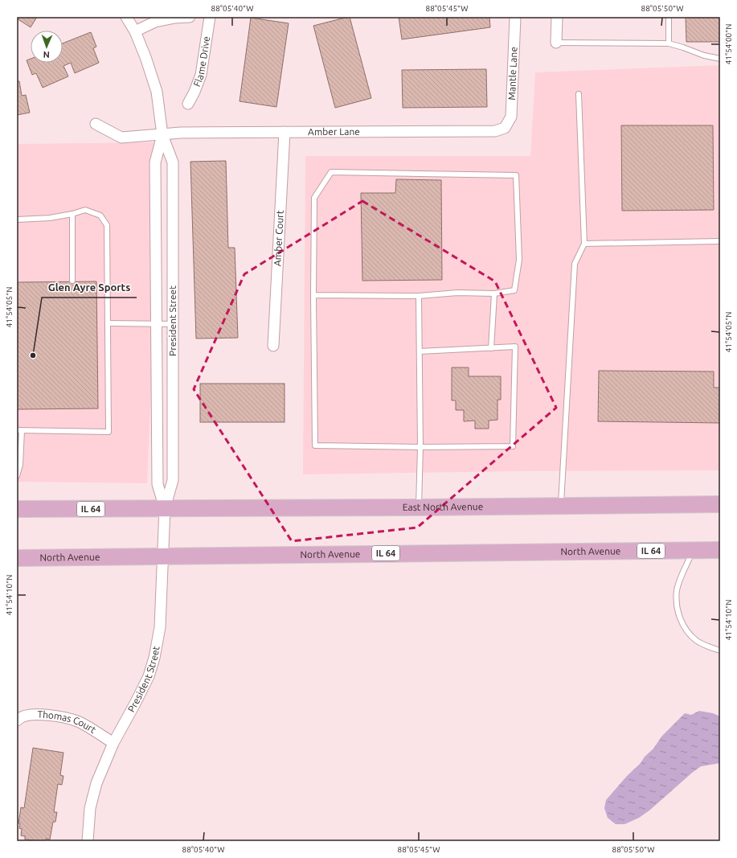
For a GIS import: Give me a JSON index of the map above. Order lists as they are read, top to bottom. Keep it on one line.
{"streets":{"main road":["East North Avenue","IL 64","North Avenue"],"street":["Flame Drive","Mantle Lane","Amber Lane","Amber Court","President Street","Thomas Court"]},"crossings":[["Mantle Lane","Amber Lane"],["Amber Lane","Amber Court"],["Amber Lane","President Street"],["President Street","East North Avenue"],["President Street","IL 64"],["President Street","North Avenue"],["President Street","Thomas Court"],["East North Avenue","IL 64"]],"places":["Glen Ayre Sports"],"north":"bottom","coordinates":["88°05'40\"W","88°05'45\"W","88°05'50\"W","41°54'00\"N","41°54'05\"N","41°54'10\"N"]}
